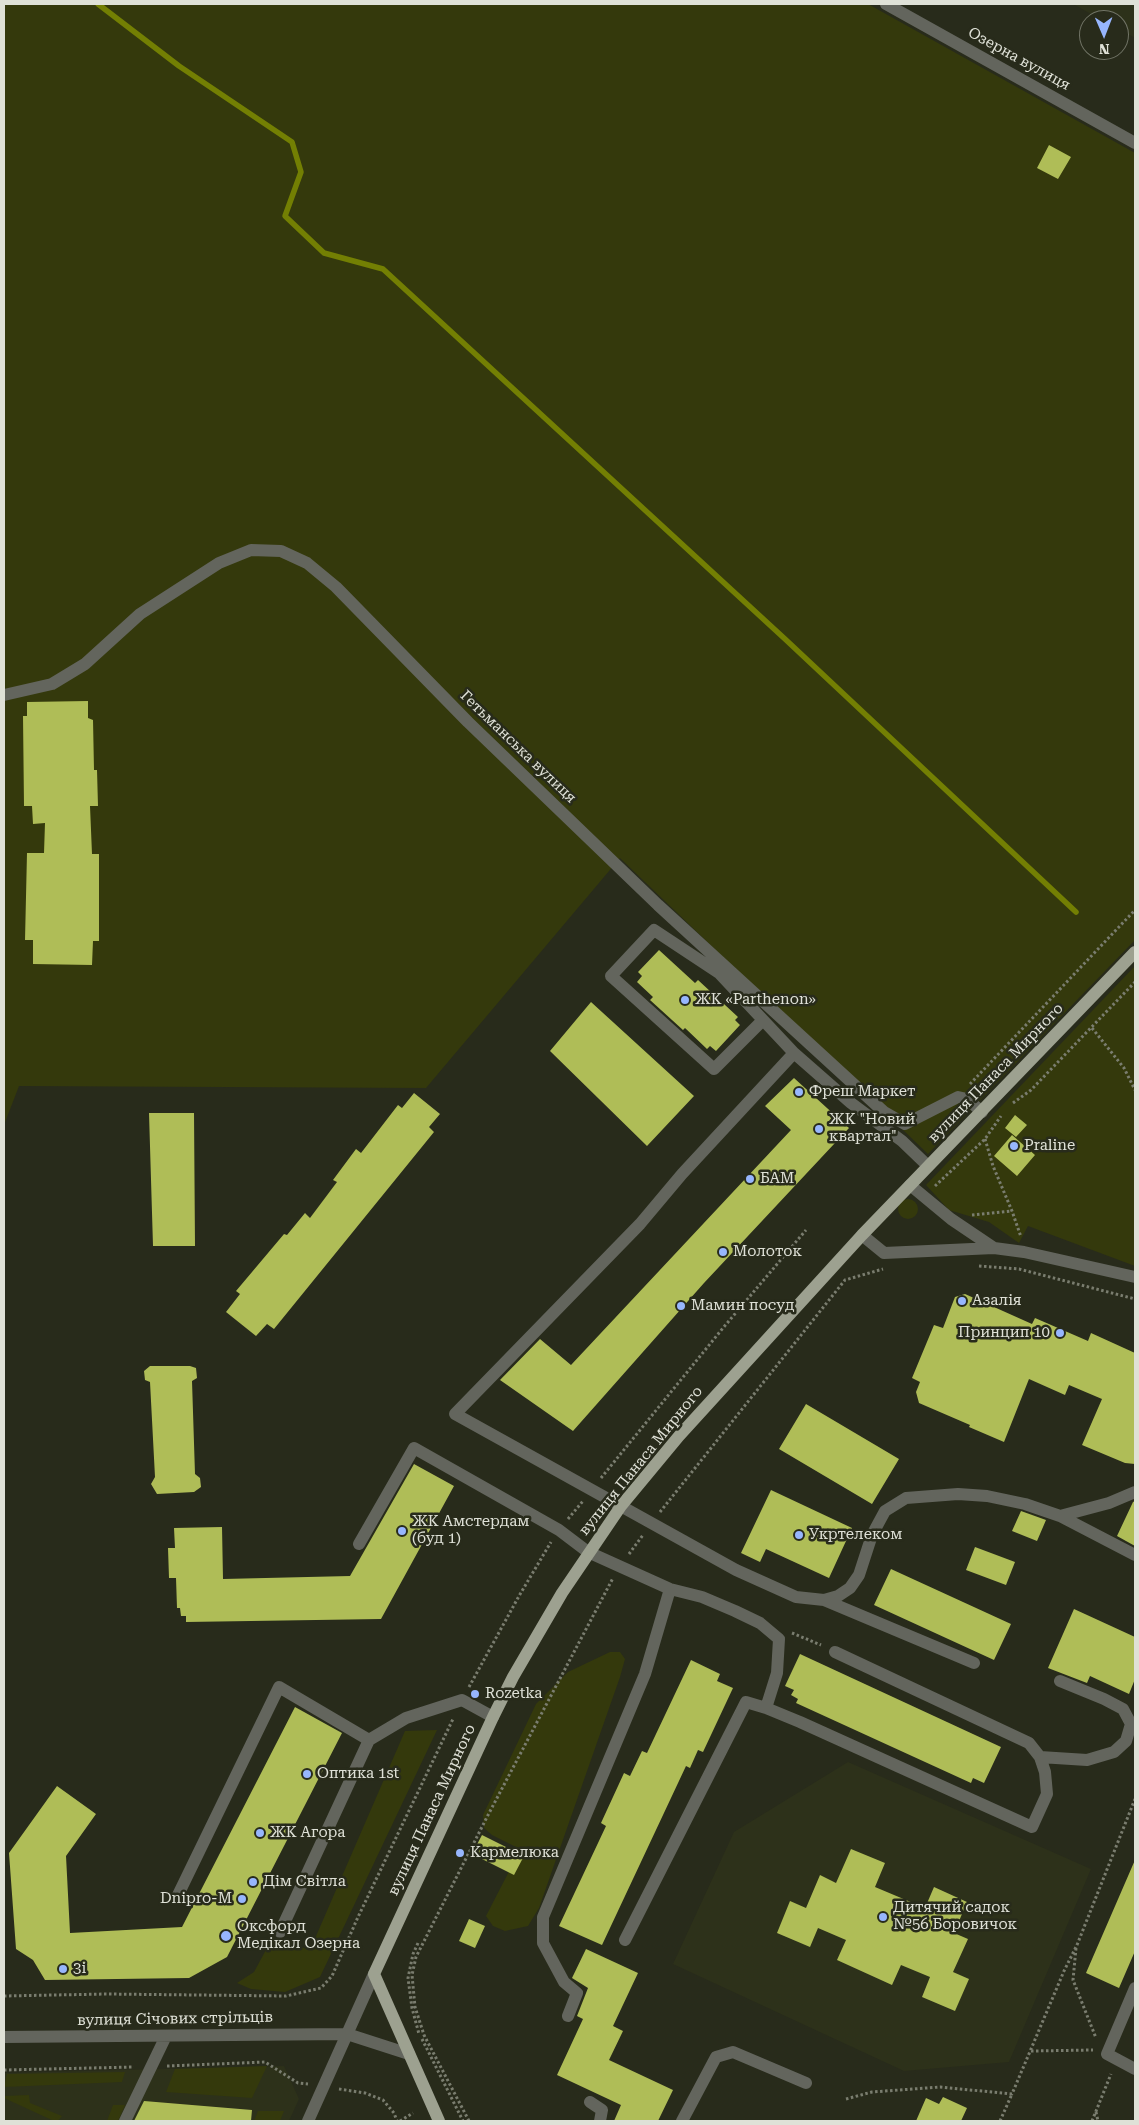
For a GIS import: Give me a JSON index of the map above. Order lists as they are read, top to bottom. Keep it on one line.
{"streets":{"main road":["вулиця Панаса Мирного"],"street":["Озерна вулиця","Гетьманська вулиця","вулиця Січових стрільців"]},"places":["ЖК «Parthenon»","Фреш Маркет","ЖК \"Новий квартал\"","Praline","БАМ","Молоток","Азалія","Мамин посуд","Принцип 10","ЖК Амстердам (буд 1)","Укртелеком","Rozetka","Оптика 1st","ЖК Агора","Кармелюка","Дім Світла","Dnipro-M","Дитячий садок №56 Боровичок","Оксфорд Медікал Озерна","3і"],"north":"bottom"}
